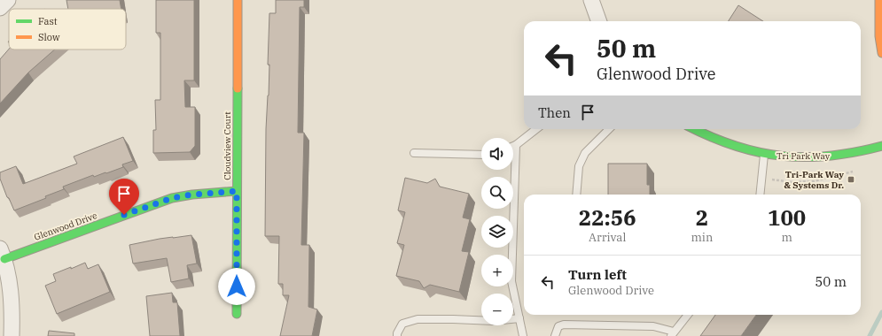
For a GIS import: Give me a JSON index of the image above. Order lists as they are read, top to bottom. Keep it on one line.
{"streets":{"street":["Cloudview Court","Tri Park Way","Glenwood Drive"]},"crossings":[["Cloudview Court","Glenwood Drive"]],"places":{"transit":["Tri-Park Way & Systems Dr."]},"legend":["Fast","Slow"],"page":{"turn":["50 m","Glenwood Drive"],"then":"Then","map_buttons":["+","−"],"eta":["22:56","Arrival","2","min","100","m"],"list":[{"name":"Turn left","note":"Glenwood Drive","value":"50 m"}]}}
